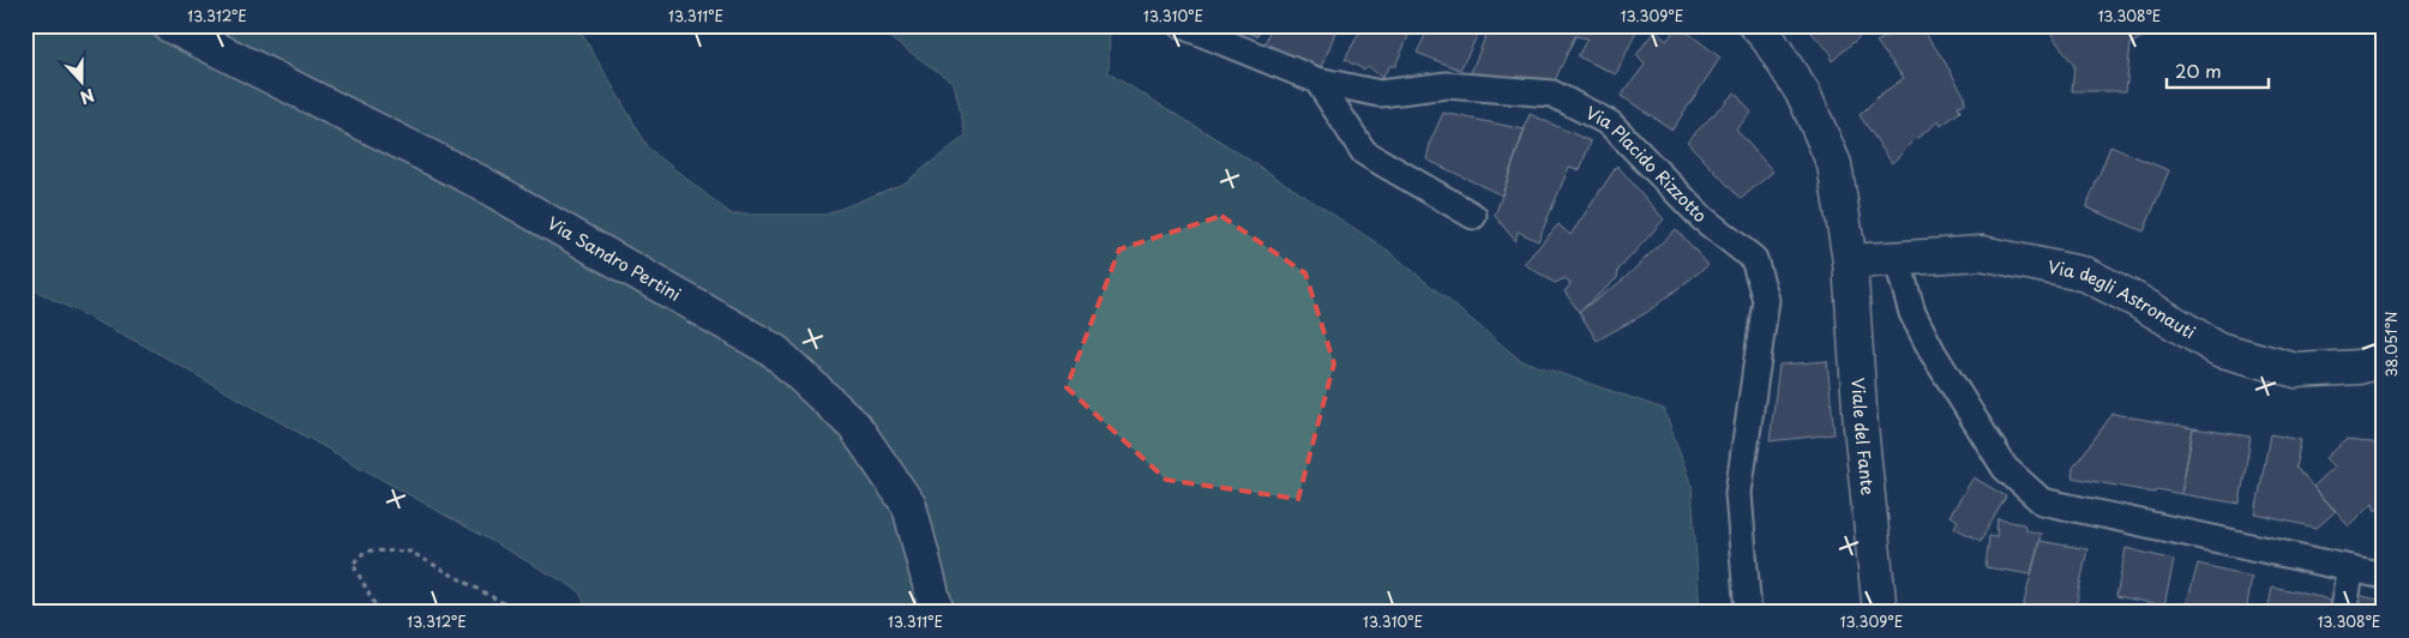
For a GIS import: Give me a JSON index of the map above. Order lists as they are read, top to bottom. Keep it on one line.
{"streets":{"street":["Via Placido Rizzotto","Via Sandro Pertini","Via degli Astronauti","Viale del Fante"]},"crossings":[["Via degli Astronauti","Viale del Fante"]],"scale_bar":"20 m","north":"bottom","coordinates":["13.312°E","13.311°E","13.310°E","13.309°E","13.308°E","38.051°N"]}
